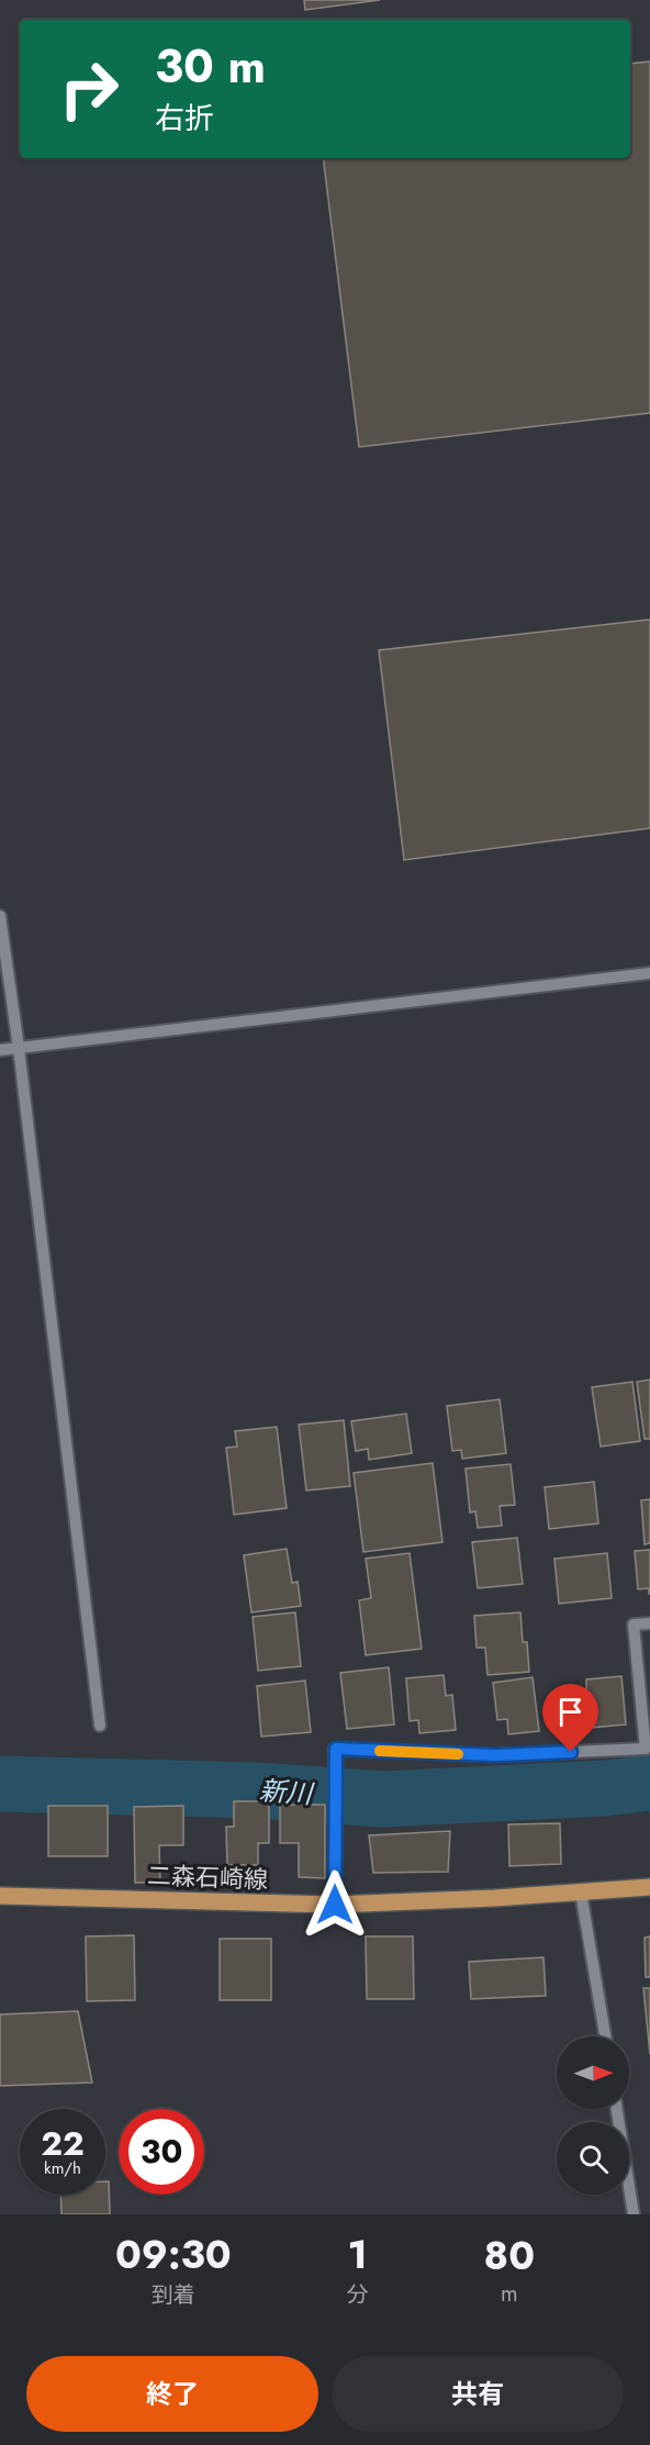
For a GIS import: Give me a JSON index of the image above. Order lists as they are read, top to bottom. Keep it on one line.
{"streets":{"main road":["二森石崎線"]},"water":["新川"],"north":"right","page":{"turn":["30 m","右折"],"speed":"22 km/h","limit":"30","eta":["09:30","到着","1","分","80","m"],"buttons":["終了","共有"]}}
